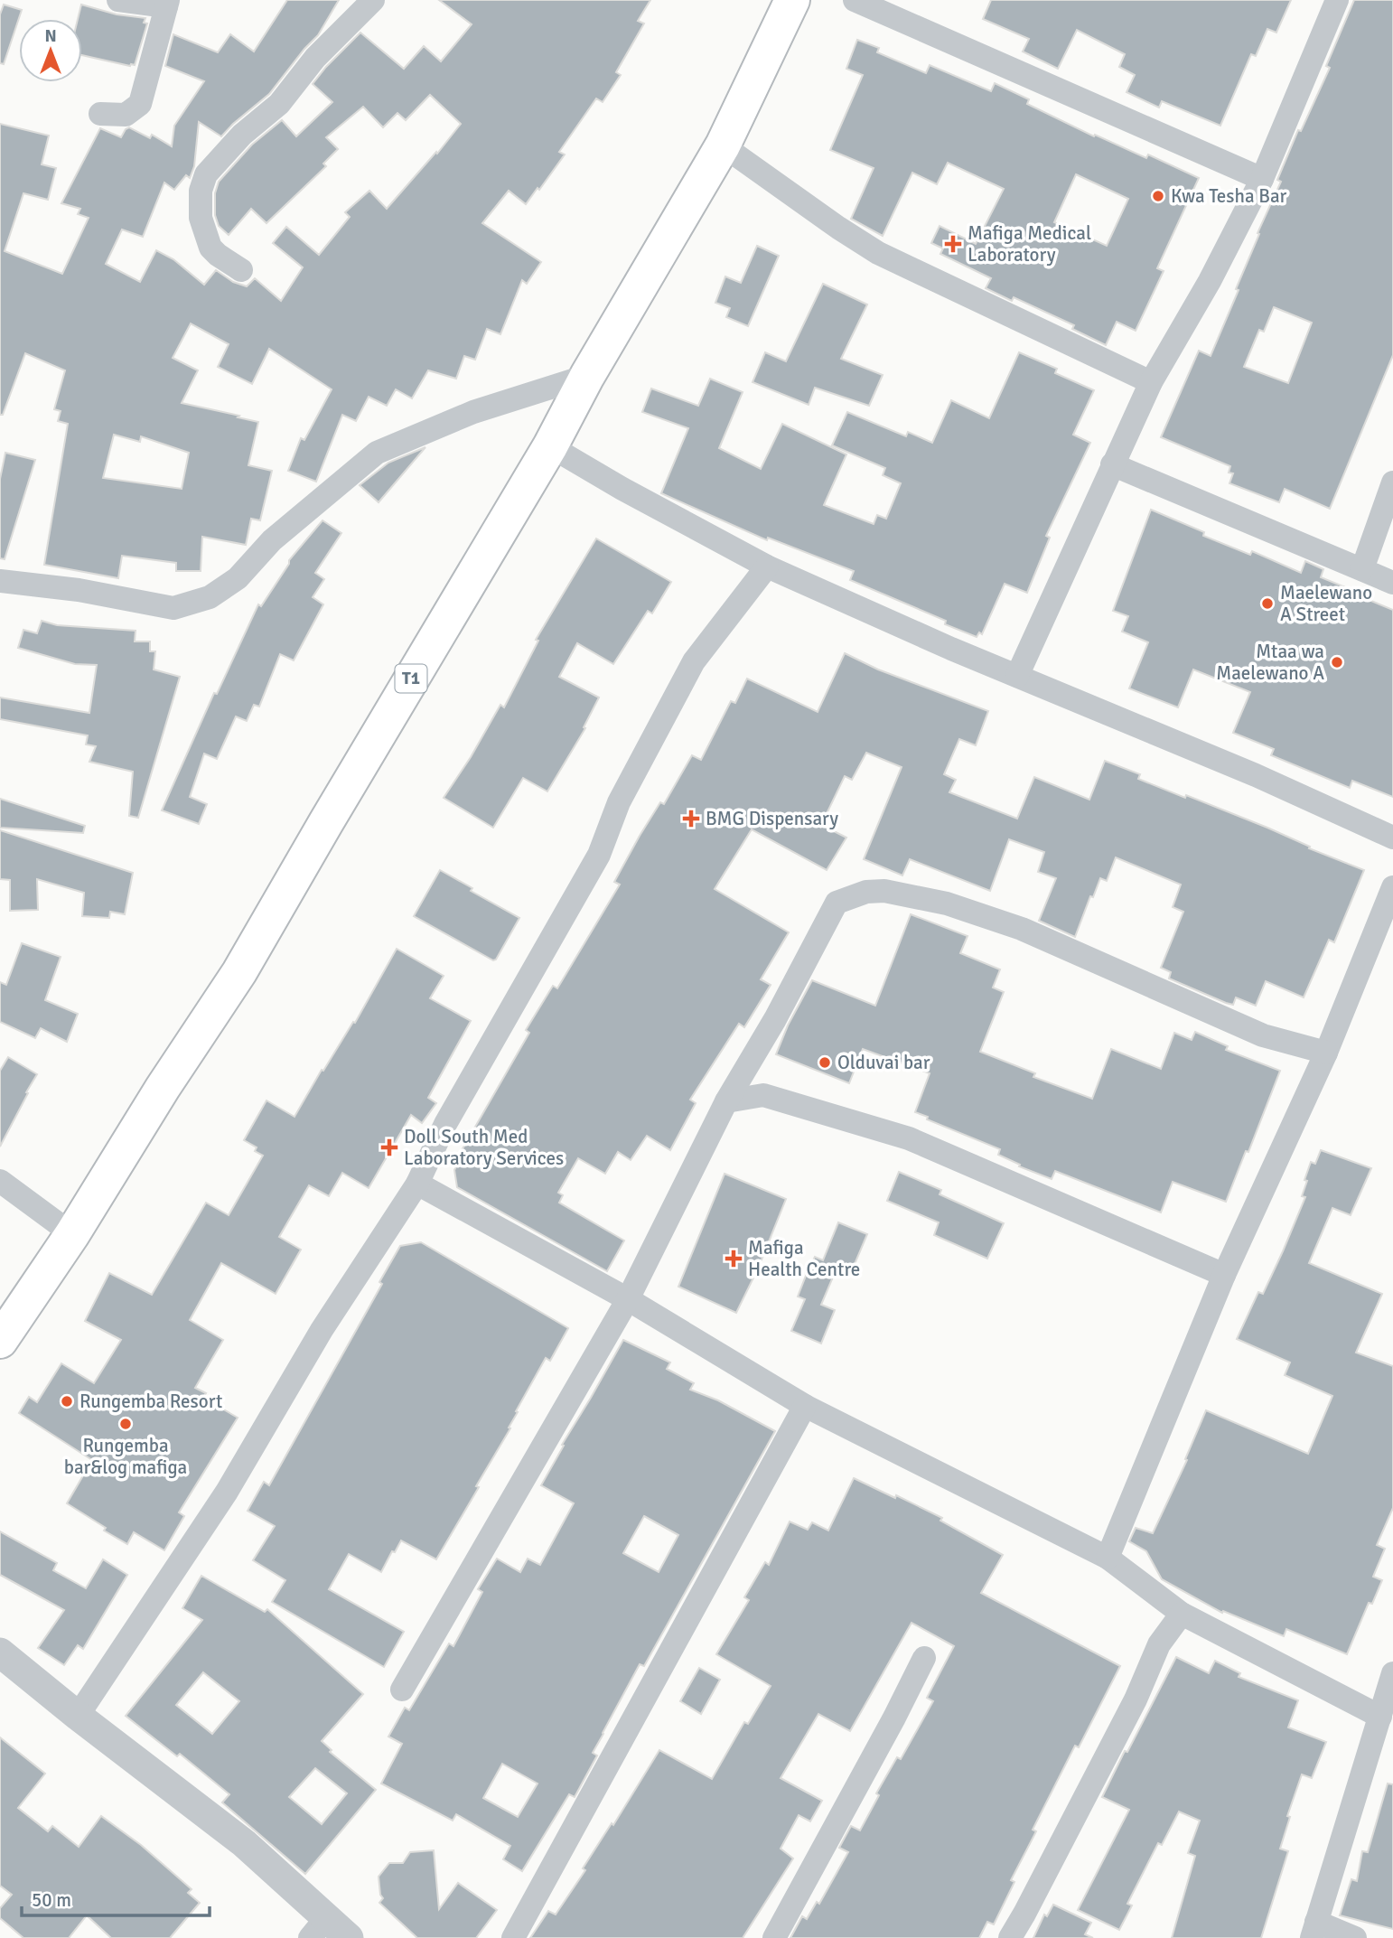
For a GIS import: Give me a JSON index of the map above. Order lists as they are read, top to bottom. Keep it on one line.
{"streets":{"highway":["T1"]},"places":{"other":["Kwa Tesha Bar","Maelewano A Street","Mtaa wa Maelewano A","Olduvai bar","Rungemba Resort","Rungemba bar&log mafiga"],"health":["Mafiga Medical Laboratory","BMG Dispensary","Doll South Med Laboratory Services","Mafiga Health Centre"]},"scale_bar":"50 m","north":"top"}
